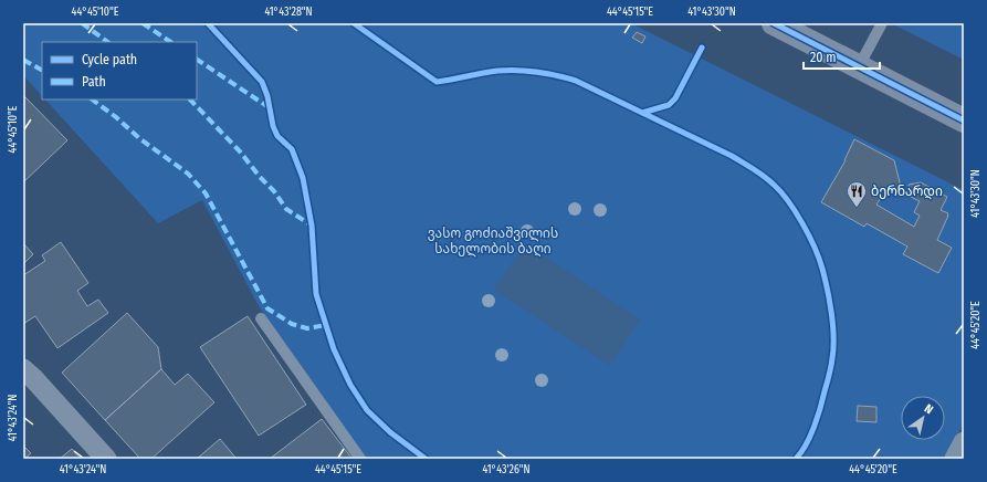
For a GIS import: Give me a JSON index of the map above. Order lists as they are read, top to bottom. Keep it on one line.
{"parks":["ვასო გოძიაშვილის სახელობის ბაღი"],"places":{"restaurant":["ბერნარდი"]},"legend":["Cycle path","Path"],"scale_bar":"20 m","north":"top right","coordinates":["44°45'10\"E","41°43'28\"N","44°45'15\"E","41°43'30\"N","44°45'20\"E","41°43'24\"N","41°43'26\"N"]}
